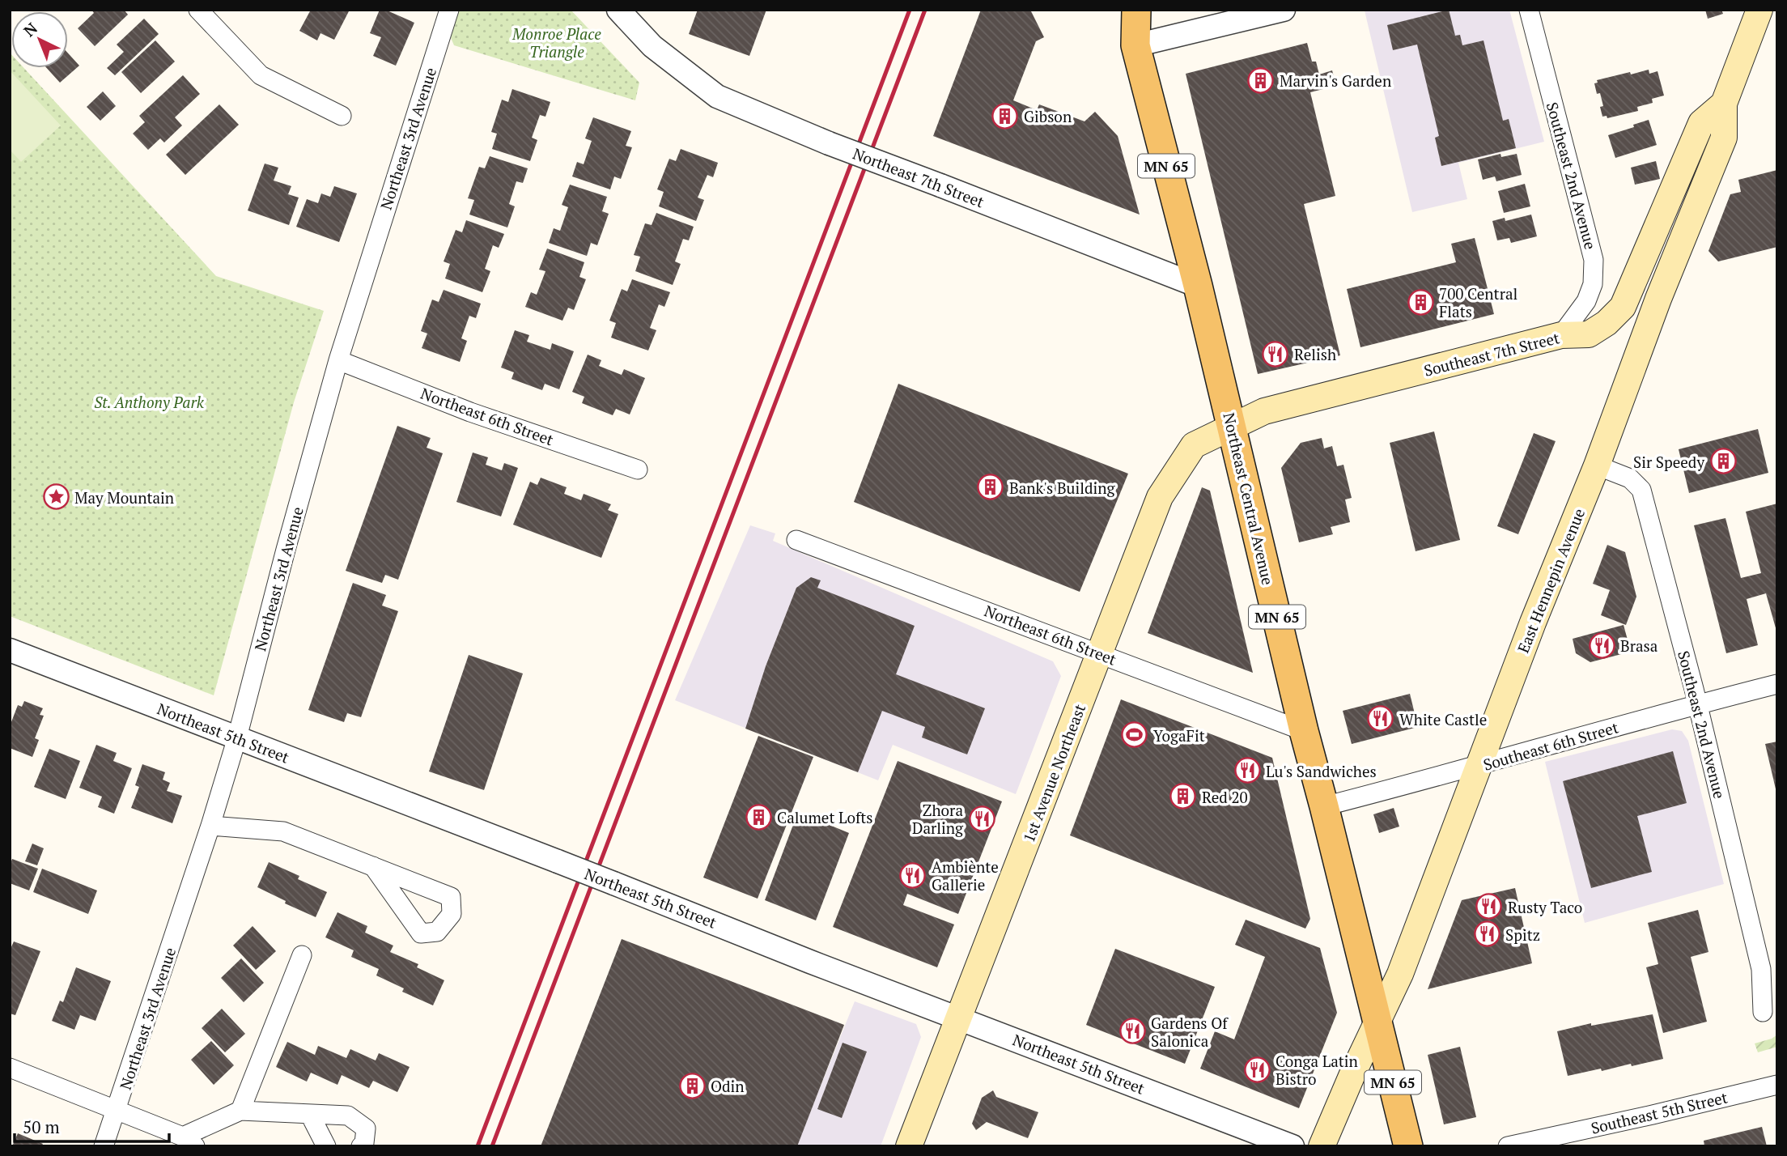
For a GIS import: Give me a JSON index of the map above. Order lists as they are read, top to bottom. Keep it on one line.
{"streets":{"main road":["MN 65","Southeast 7th Street","Northeast Central Avenue","East Hennepin Avenue","1st Avenue Northeast"],"street":["Northeast 3rd Avenue","Southeast 2nd Avenue","Northeast 7th Street","Northeast 6th Street","Northeast 5th Street","Southeast 6th Street","Southeast 5th Street"]},"crossings":[["Northeast 3rd Avenue","Northeast 6th Street"],["Northeast 3rd Avenue","Northeast 5th Street"],["MN 65","Northeast Central Avenue"],["MN 65","East Hennepin Avenue"],["Southeast 2nd Avenue","Southeast 7th Street"],["Southeast 2nd Avenue","East Hennepin Avenue"],["Southeast 2nd Avenue","Southeast 6th Street"],["Northeast 7th Street","Northeast Central Avenue"],["Southeast 7th Street","Northeast Central Avenue"],["Southeast 7th Street","East Hennepin Avenue"],["Southeast 7th Street","1st Avenue Northeast"],["Northeast 6th Street","Northeast Central Avenue"],["Northeast 6th Street","1st Avenue Northeast"],["Northeast Central Avenue","East Hennepin Avenue"],["Northeast Central Avenue","Southeast 6th Street"],["Northeast Central Avenue","1st Avenue Northeast"],["East Hennepin Avenue","Southeast 6th Street"],["Northeast 5th Street","1st Avenue Northeast"]],"parks":["Monroe Place Triangle","St. Anthony Park"],"places":{"building":["Marvin's Garden","Gibson","700 Central Flats","Sir Speedy","Bank's Building","Red 20","Calumet Lofts","Odin"],"restaurant":["Relish","Brasa","White Castle","Lu's Sandwiches","Zhora Darling","Ambiènte Gallerie","Rusty Taco","Spitz","Gardens Of Salonica","Conga Latin Bistro"],"place":["May Mountain"],"sports":["YogaFit"]},"scale_bar":"50 m","north":"top left"}
